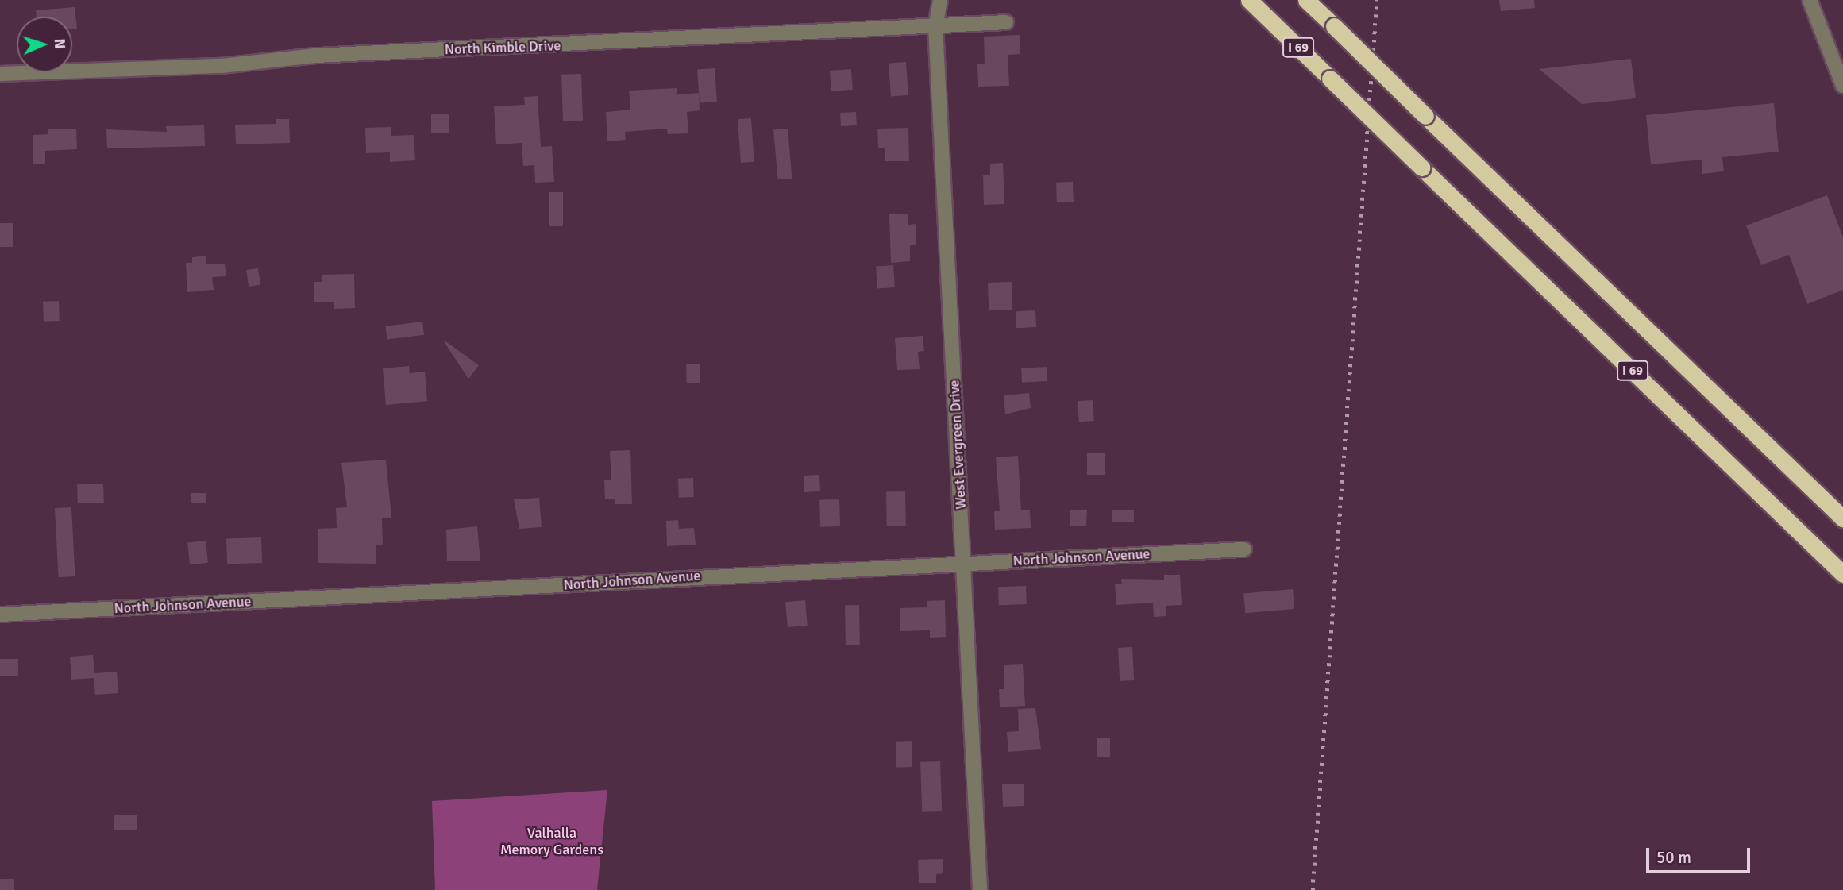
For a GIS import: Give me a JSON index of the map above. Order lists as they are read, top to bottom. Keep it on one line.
{"streets":{"highway":["I 69"],"street":["North Kimble Drive","West Evergreen Drive","North Johnson Avenue"]},"crossings":[["North Kimble Drive","West Evergreen Drive"],["West Evergreen Drive","North Johnson Avenue"]],"parks":["Valhalla Memory Gardens"],"scale_bar":"50 m","north":"right"}
